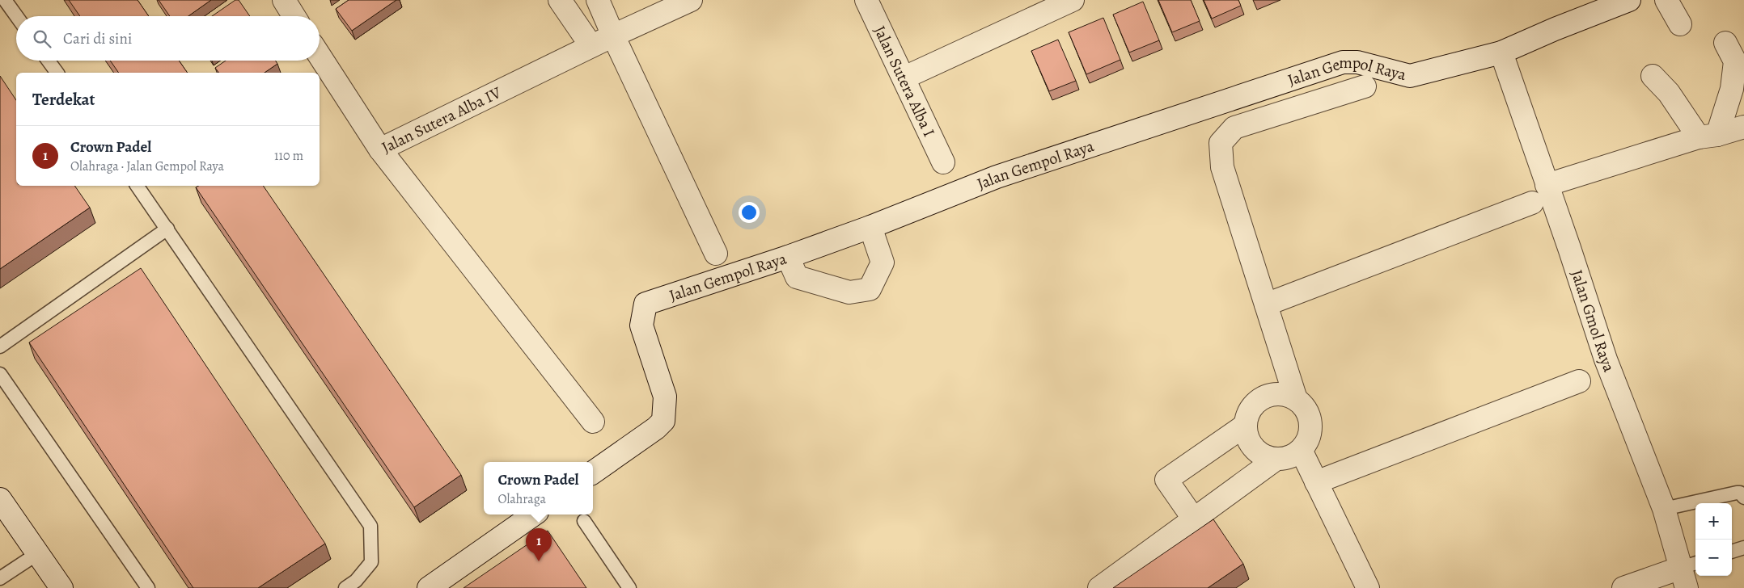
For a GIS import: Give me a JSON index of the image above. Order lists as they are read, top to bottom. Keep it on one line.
{"streets":{"street":["Jalan Gempol Raya","Jalan Sutera Alba I","Jalan Sutera Alba IV","Jalan Gmol Raya"]},"crossings":[["Jalan Gempol Raya","Jalan Gmol Raya"]],"page":{"search":"Cari di sini","heading":"Terdekat","list":[{"mark":"1","name":"Crown Padel","note":"Olahraga · Jalan Gempol Raya","value":"110 m"}],"popup":["Crown Padel","Olahraga"],"map_buttons":["+","−"],"pins":"1"}}
